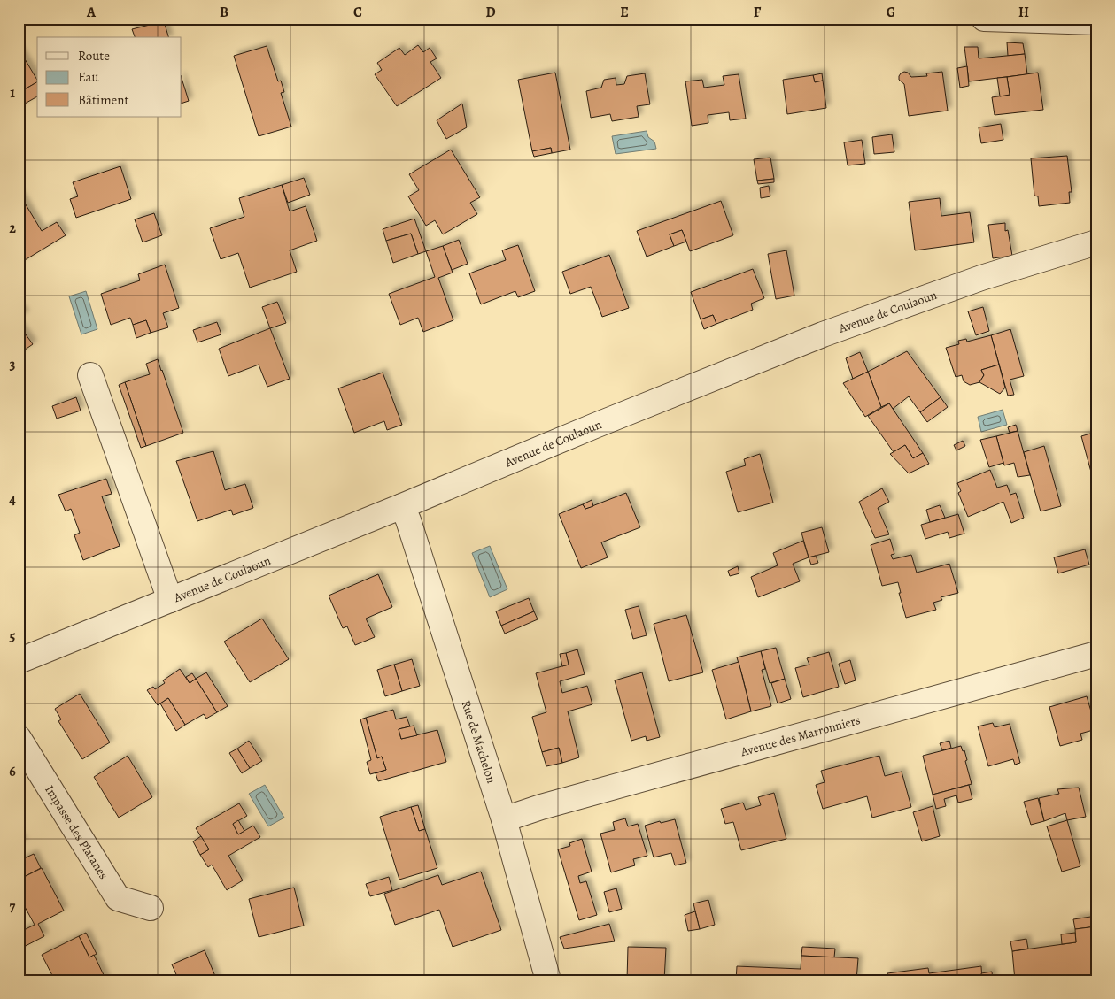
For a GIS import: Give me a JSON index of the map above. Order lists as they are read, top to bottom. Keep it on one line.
{"streets":{"street":["Avenue de Coulaoun","Avenue des Marronniers","Rue de Machelon","Impasse des Platanes"]},"crossings":[["Avenue de Coulaoun","Rue de Machelon"],["Avenue des Marronniers","Rue de Machelon"]],"legend":["Route","Eau","Bâtiment"],"grid":{"columns":["A","B","C","D","E","F","G","H"],"rows":["1","2","3","4","5","6","7"]}}
